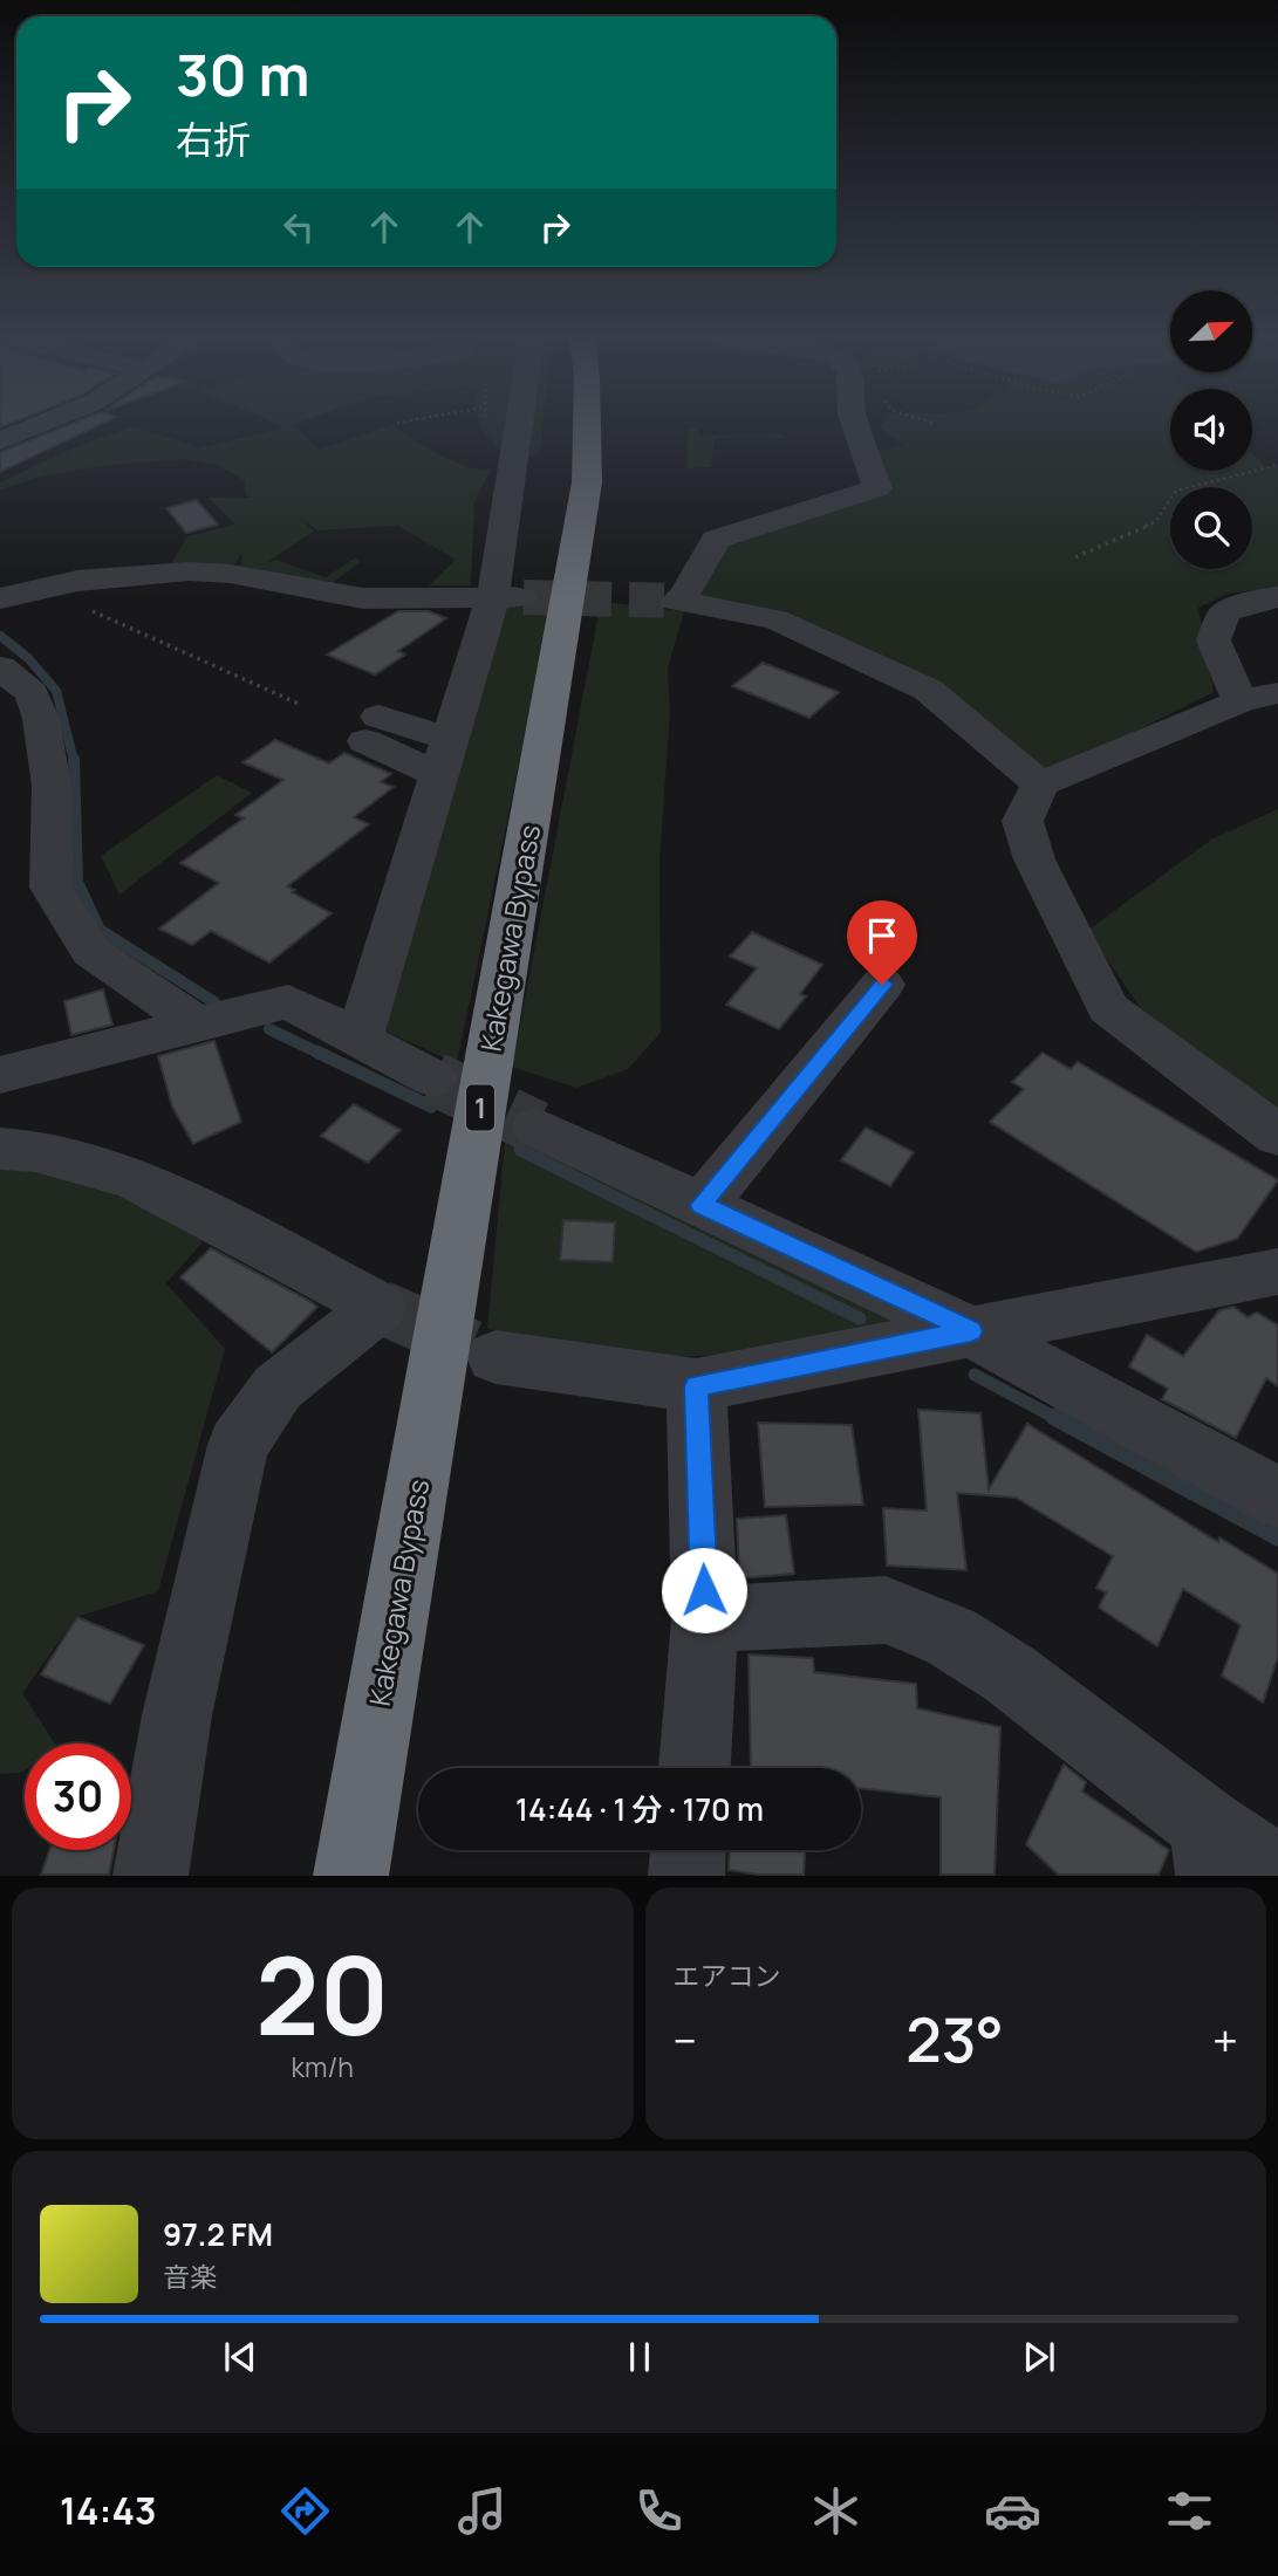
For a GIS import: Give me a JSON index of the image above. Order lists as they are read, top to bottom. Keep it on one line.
{"streets":{"highway":["Kakegawa Bypass","1"]},"north":"top right","page":{"turn":["30 m","右折"],"limit":"30","trip":"14:44 · 1 分 · 170 m","tile":[["20","km/h"],"エアコン"],"heat":["−","23°","+"],"song":["97.2 FM","音楽"],"tabs":"14:43"}}
